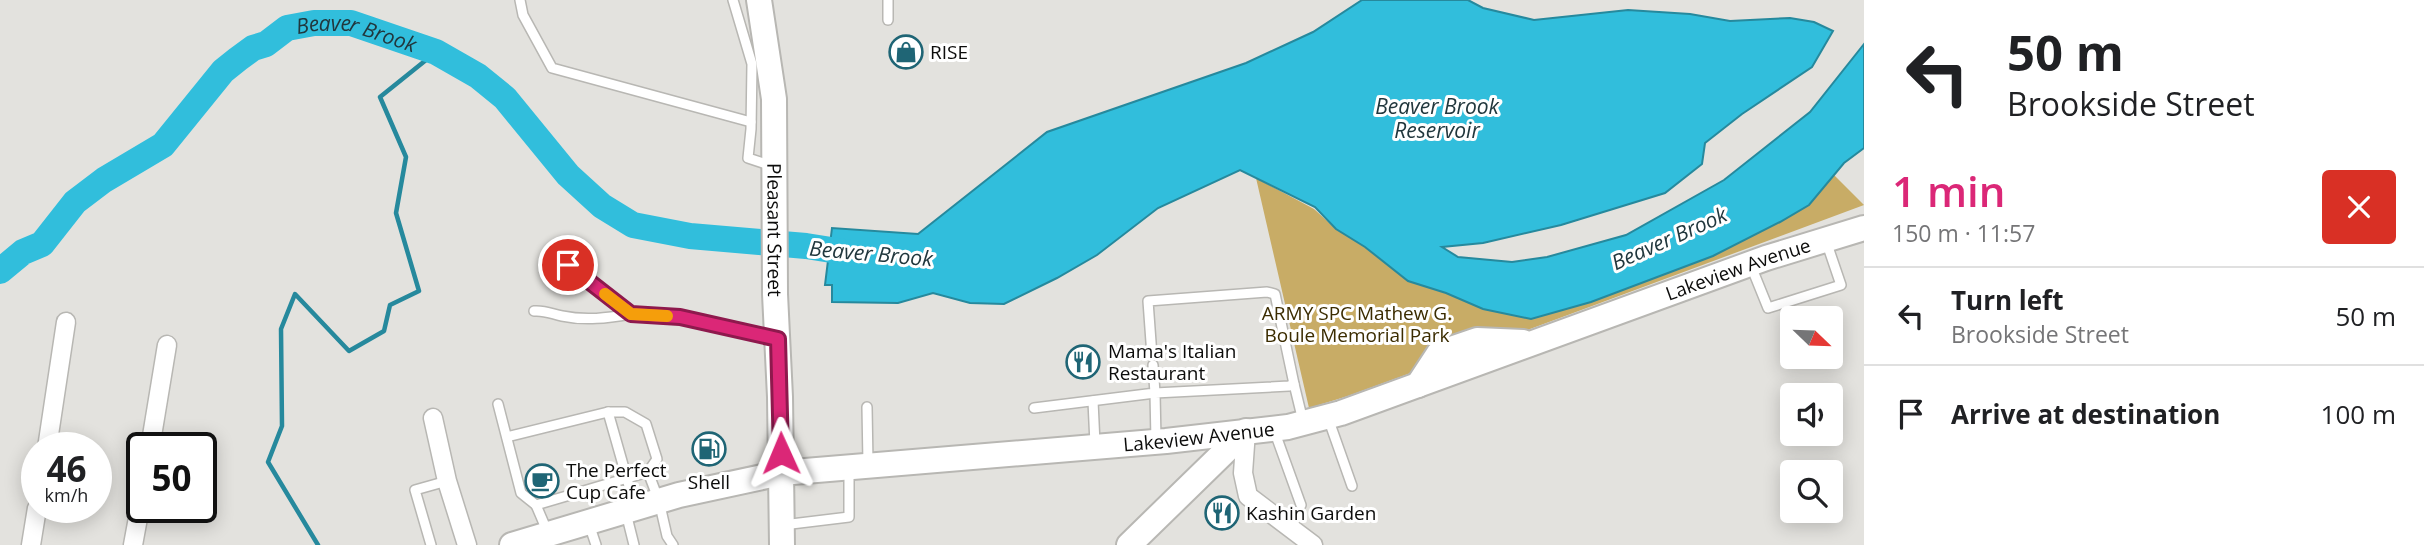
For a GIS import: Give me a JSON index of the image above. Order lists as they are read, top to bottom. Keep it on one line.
{"streets":{"main road":["Pleasant Street","Lakeview Avenue"]},"crossings":[["Pleasant Street","Lakeview Avenue"]],"water":["Beaver Brook","Beaver Brook Reservoir"],"parks":["ARMY SPC Mathew G. Boule Memorial Park"],"places":{"shop":["RISE"],"restaurant":["Mama's Italian Restaurant","Kashin Garden"],"fuel station":["Shell"],"cafe":["The Perfect Cup Cafe"]},"north":"bottom right","page":{"turn":["50 m","Brookside Street"],"heading":["1 min","150 m · 11:57"],"list":[{"name":"Turn left","note":"Brookside Street","value":"50 m"},{"name":"Arrive at destination","value":"100 m"}],"speed":"46 km/h","limit":"50"}}
